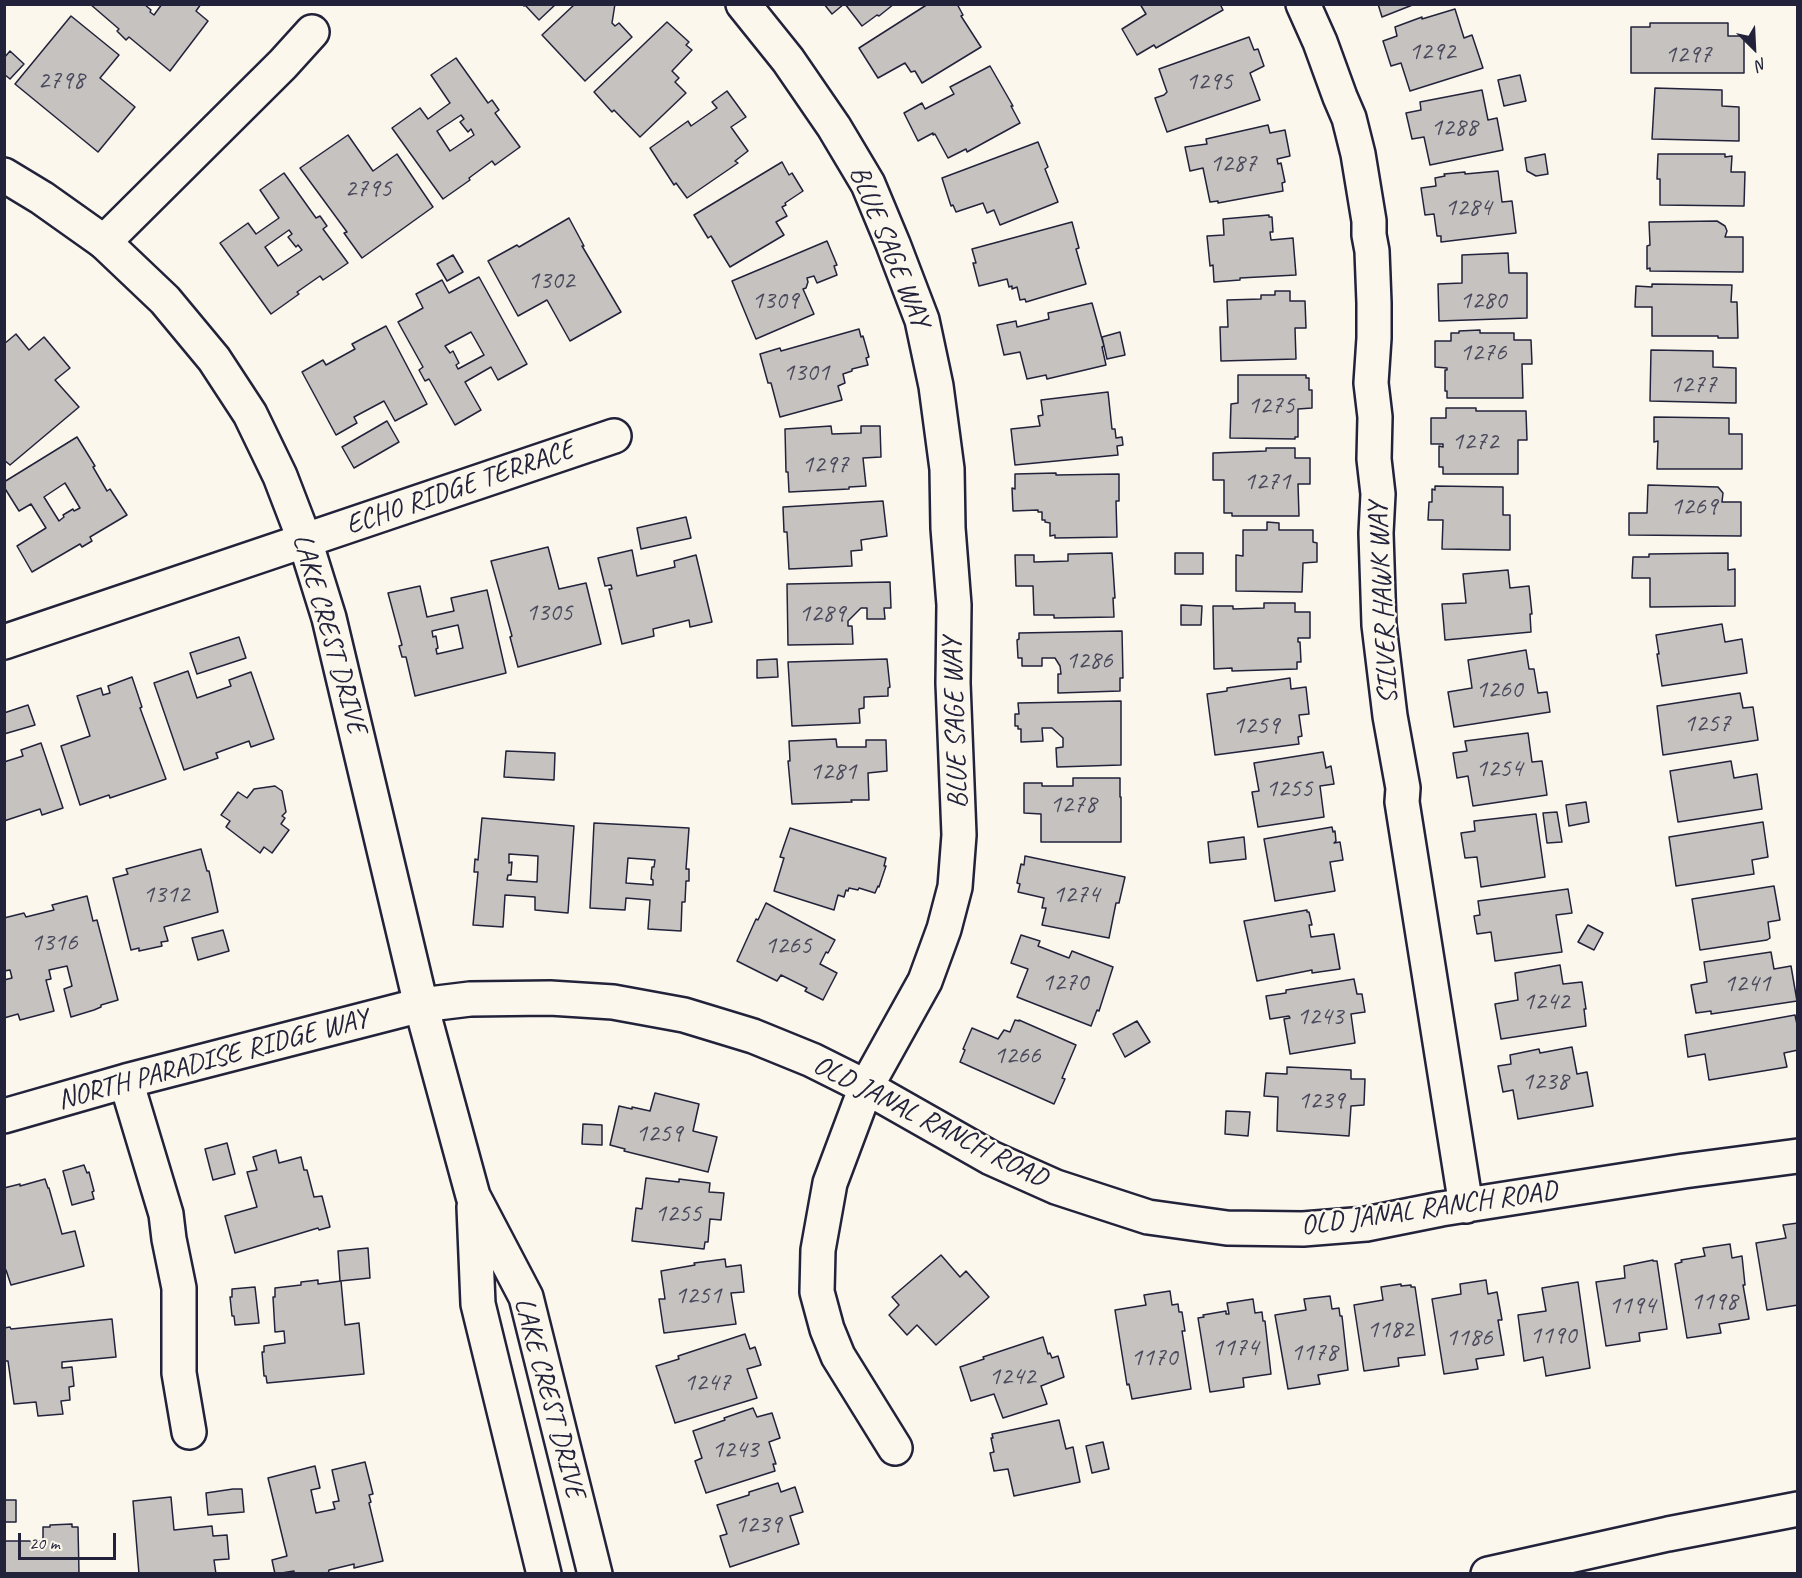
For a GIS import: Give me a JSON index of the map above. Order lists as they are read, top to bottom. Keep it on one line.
{"streets":{"street":["BLUE SAGE WAY","ECHO RIDGE TERRACE","SILVER HAWK WAY","LAKE CREST DRIVE","NORTH PARADISE RIDGE WAY","OLD JANAL RANCH ROAD"]},"crossings":[["BLUE SAGE WAY","OLD JANAL RANCH ROAD"],["ECHO RIDGE TERRACE","LAKE CREST DRIVE"],["SILVER HAWK WAY","OLD JANAL RANCH ROAD"],["LAKE CREST DRIVE","NORTH PARADISE RIDGE WAY"],["LAKE CREST DRIVE","OLD JANAL RANCH ROAD"],["NORTH PARADISE RIDGE WAY","OLD JANAL RANCH ROAD"]],"house_numbers":["1292","1297","2798","1295","1288","1287","2795","1284","1302","1309","1280","1276","1301","1277","1275","1272","1297","1271","1269","1305","1289","1286","1260","1257","1259","1254","1281","1255","1278","1312","1274","1316","1265","1270","1241","1242","1243","1266","1238","1239","1259","1255","1251","1198","1194","1182","1190","1186","1174","1178","1170","1242","1247","1243","1239"],"scale_bar":"20 m","north":"bottom right"}
